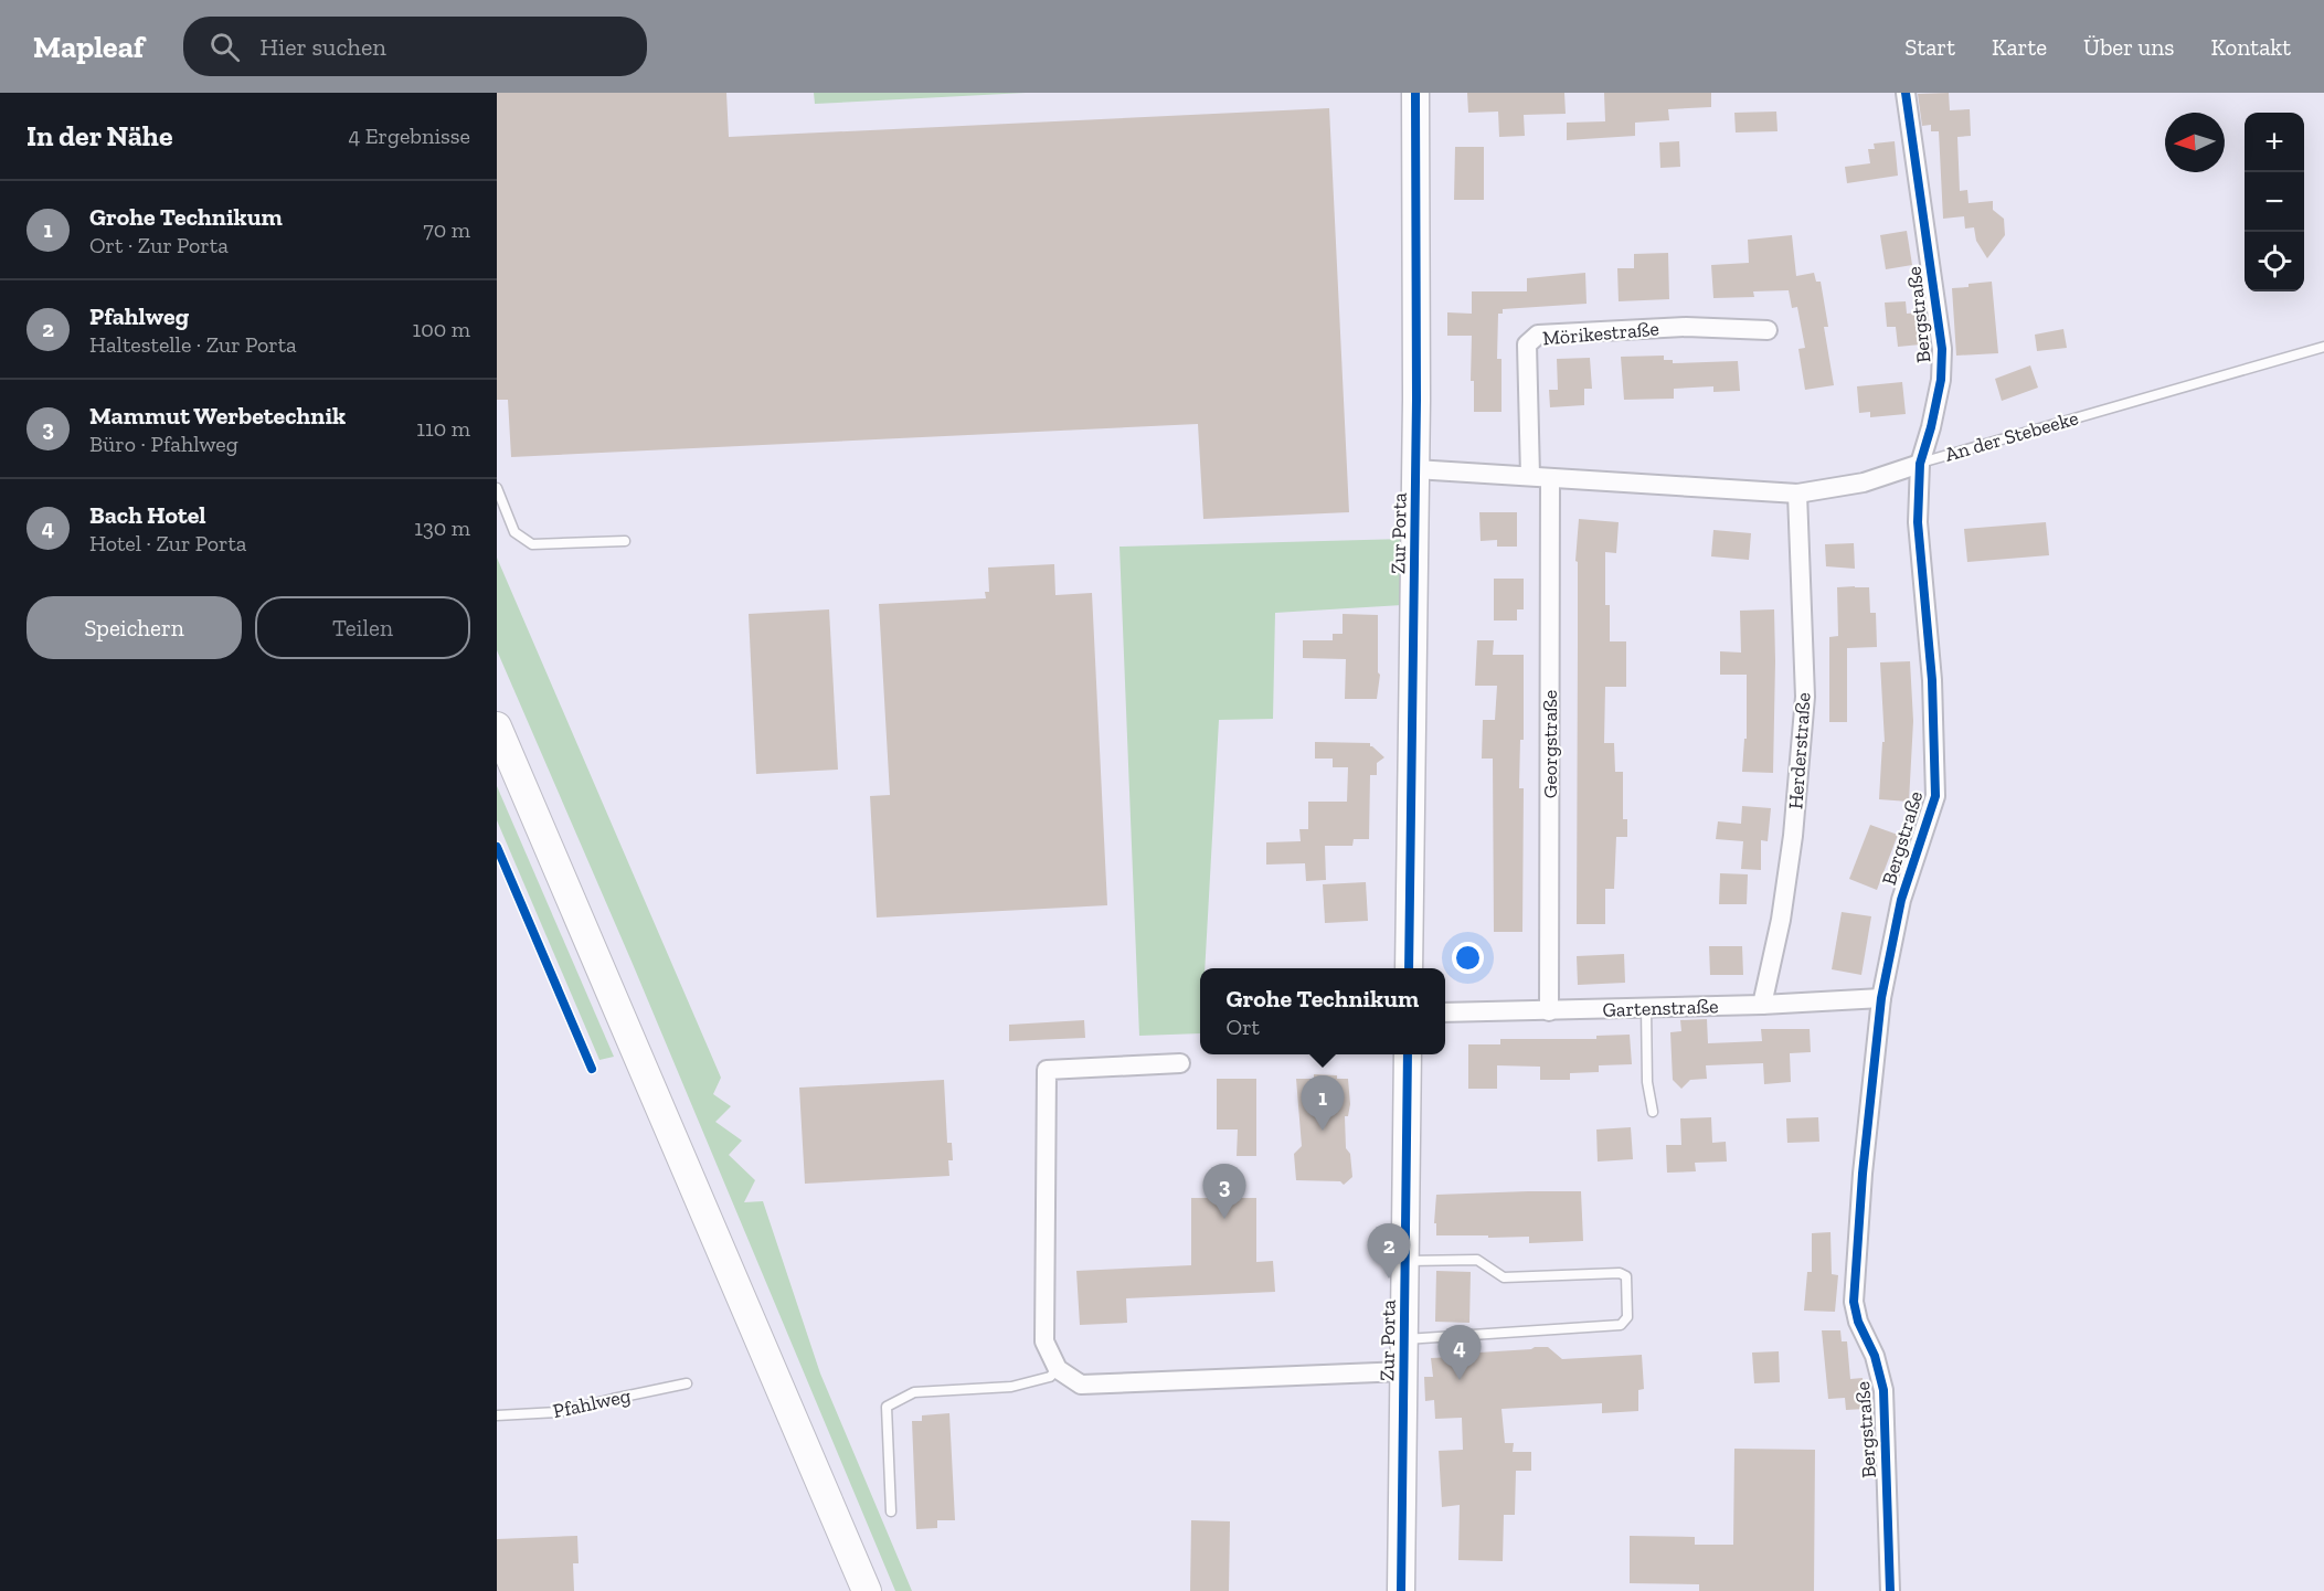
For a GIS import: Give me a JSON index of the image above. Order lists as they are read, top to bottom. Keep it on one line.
{"streets":{"main road":["Zur Porta"],"street":["Bergstraße","Mörikestraße","An der Stebeeke","Georgstraße","Herderstraße","Gartenstraße"],"lane":["Pfahlweg"]},"crossings":[["Bergstraße","An der Stebeeke"],["Bergstraße","Gartenstraße"],["Mörikestraße","An der Stebeeke"],["An der Stebeeke","Zur Porta"],["An der Stebeeke","Georgstraße"],["An der Stebeeke","Herderstraße"],["Georgstraße","Gartenstraße"],["Herderstraße","Gartenstraße"]],"north":"left","page":{"header":"Mapleaf","search":"Hier suchen","nav":["Start","Karte","Über uns","Kontakt"],"heading":["In der Nähe","4 Ergebnisse"],"map_buttons":["+","−"],"list":[{"mark":"1","name":"Grohe Technikum","note":"Ort · Zur Porta","value":"70 m"},{"mark":"2","name":"Pfahlweg","note":"Haltestelle · Zur Porta","value":"100 m"},{"mark":"3","name":"Mammut Werbetechnik","note":"Büro · Pfahlweg","value":"110 m"},{"mark":"4","name":"Bach Hotel","note":"Hotel · Zur Porta","value":"130 m"}],"buttons":["Speichern","Teilen"],"popup":["Grohe Technikum","Ort"],"pins":["1","3","2","4"]}}
